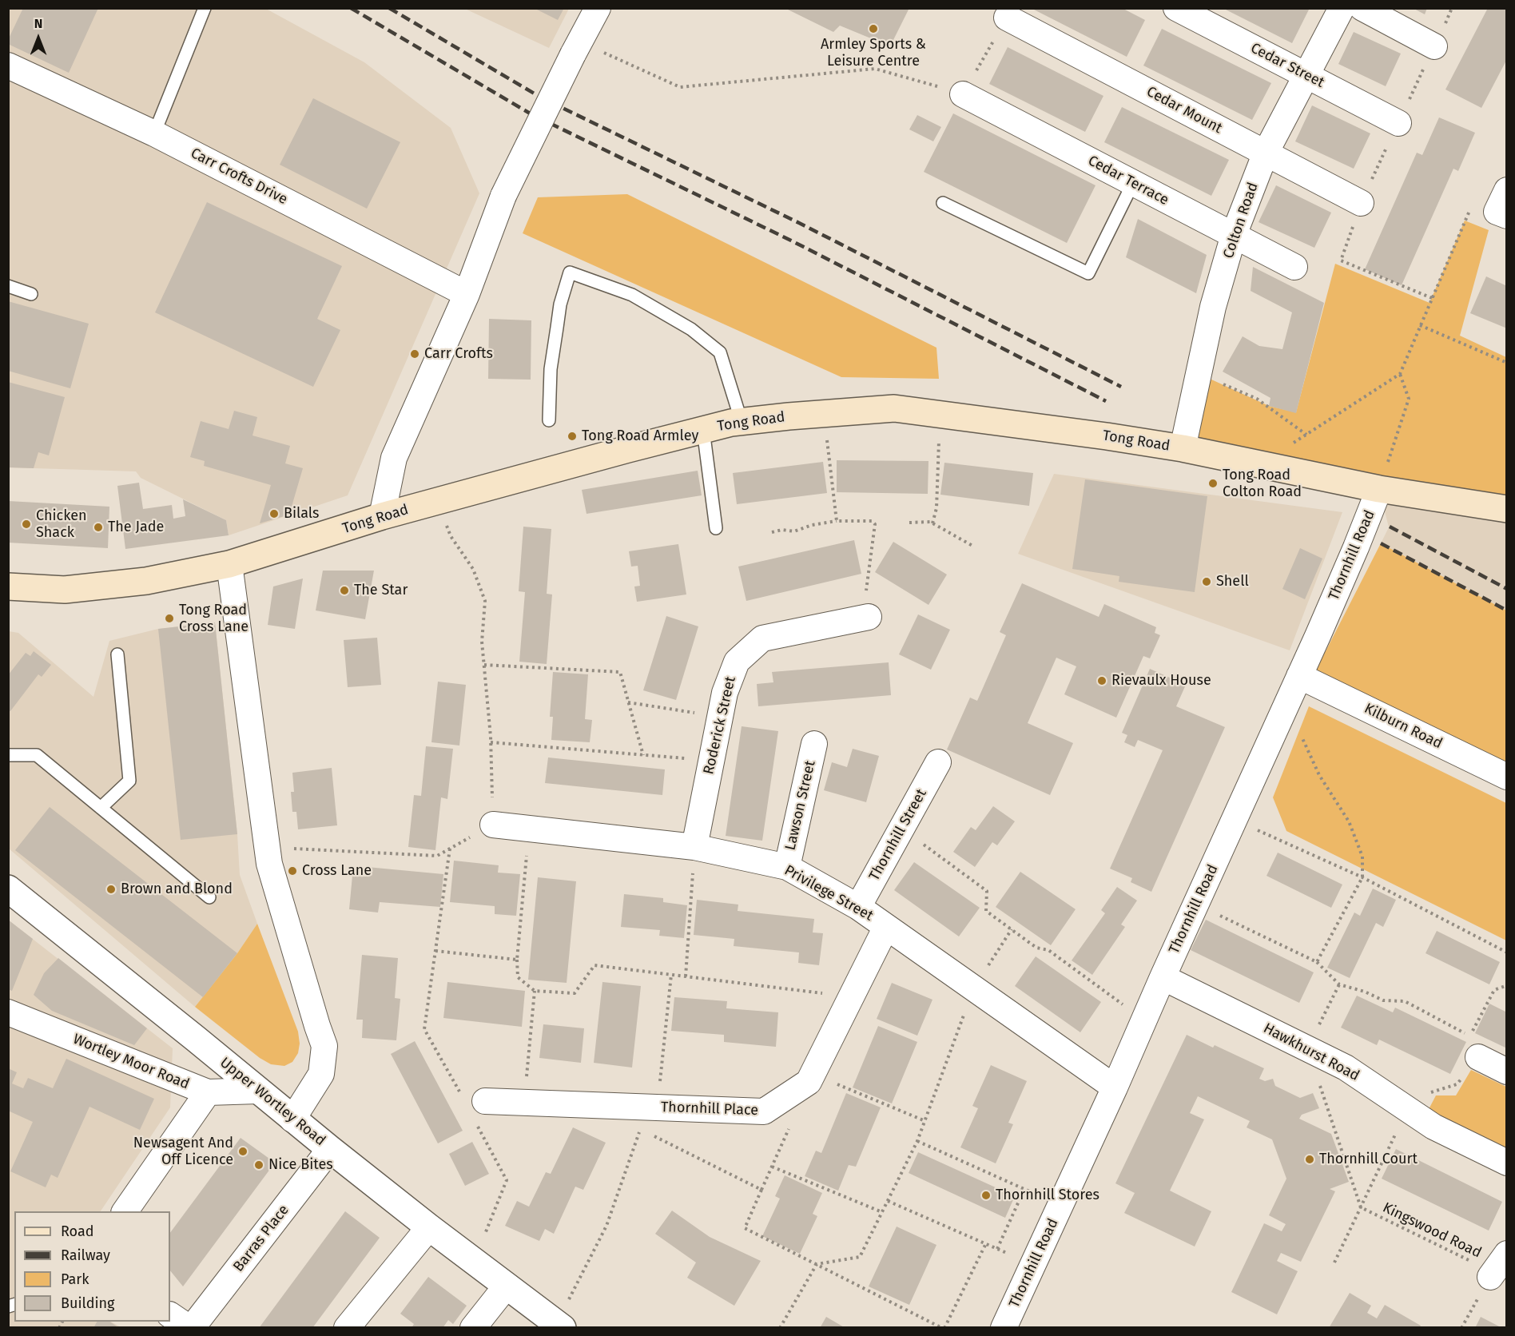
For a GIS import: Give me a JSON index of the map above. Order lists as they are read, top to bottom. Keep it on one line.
{"streets":{"main road":["Tong Road"],"street":["Cedar Street","Cedar Mount","Carr Crofts Drive","Cedar Terrace","Colton Road","Thornhill Road","Roderick Street","Kilburn Road","Lawson Street","Thornhill Street","Privilege Street","Hawkhurst Road","Wortley Moor Road","Upper Wortley Road","Thornhill Place","Barras Place"],"path":["Kingswood Road"]},"crossings":[["Cedar Street","Colton Road"],["Cedar Mount","Colton Road"],["Cedar Terrace","Colton Road"],["Colton Road","Tong Road"],["Tong Road","Thornhill Road"],["Thornhill Road","Kilburn Road"],["Thornhill Road","Privilege Street"],["Thornhill Road","Hawkhurst Road"],["Roderick Street","Privilege Street"],["Lawson Street","Privilege Street"],["Thornhill Street","Privilege Street"],["Privilege Street","Thornhill Place"],["Wortley Moor Road","Upper Wortley Road"],["Upper Wortley Road","Barras Place"]],"places":["Armley Sports & Leisure Centre","Carr Crofts","Tong Road Armley","Tong Road Colton Road","Bilals","Chicken Shack","The Jade","Shell","The Star","Tong Road Cross Lane","Rievaulx House","Cross Lane","Brown and Blond","Newsagent And Off Licence","Thornhill Court","Nice Bites","Thornhill Stores"],"legend":["Road","Railway","Park","Building"],"north":"top"}
